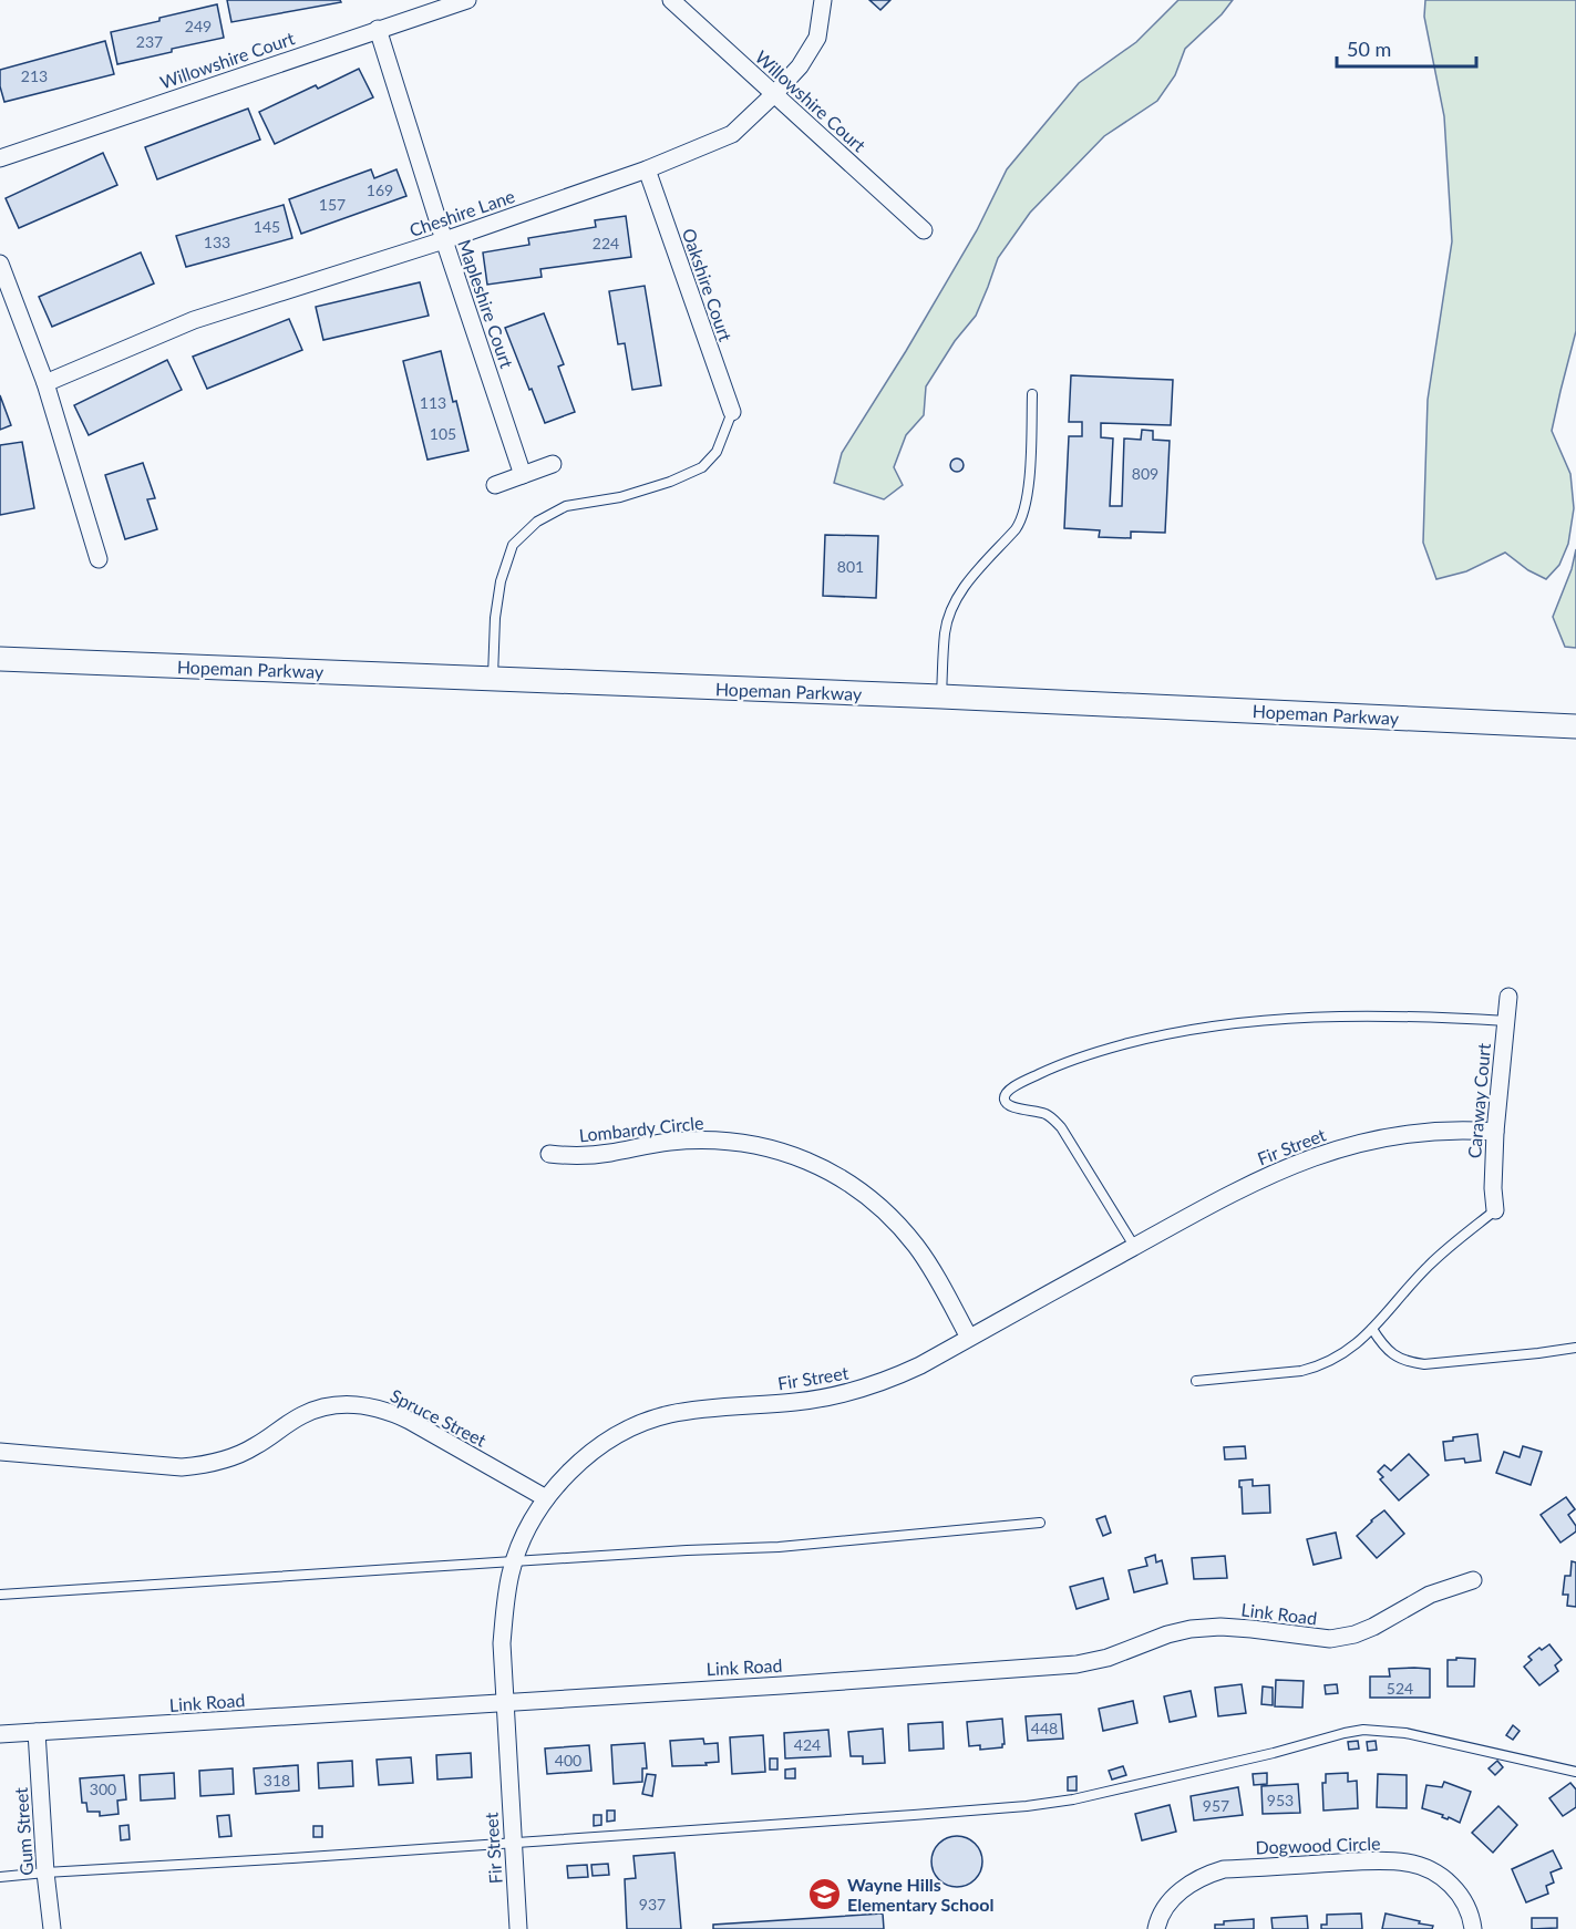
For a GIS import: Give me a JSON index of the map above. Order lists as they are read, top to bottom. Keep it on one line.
{"streets":{"main road":["Hopeman Parkway"],"street":["Willowshire Court","Cheshire Lane","Oakshire Court","Mapleshire Court","Caraway Court","Lombardy Circle","Fir Street","Spruce Street","Link Road","Gum Street","Dogwood Circle"]},"crossings":[["Willowshire Court","Cheshire Lane"],["Willowshire Court","Mapleshire Court"],["Cheshire Lane","Oakshire Court"],["Cheshire Lane","Mapleshire Court"],["Caraway Court","Fir Street"],["Lombardy Circle","Fir Street"],["Fir Street","Spruce Street"],["Fir Street","Link Road"],["Link Road","Gum Street"]],"places":{"school or university":["Wayne Hills Elementary School"]},"house_numbers":["249","237","213","169","157","145","133","224","113","105","809","801","524","448","424","400","318","300","953","957","937"],"scale_bar":"50 m"}
